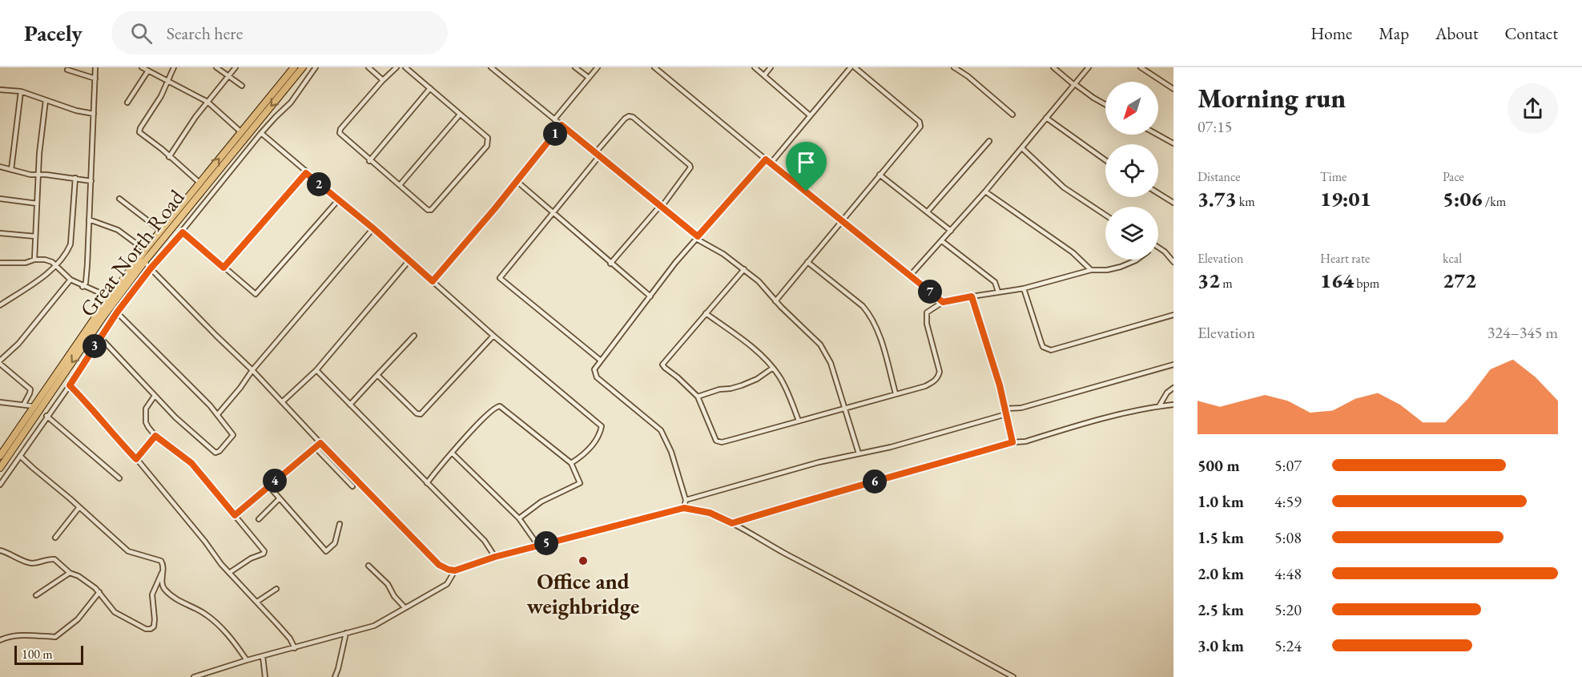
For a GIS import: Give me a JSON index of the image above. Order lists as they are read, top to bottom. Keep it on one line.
{"streets":{"main road":["Great North Road"]},"places":["Office and weighbridge"],"scale_bar":"100 m","north":"bottom left","page":{"header":"Pacely","search":"Search here","nav":["Home","Map","About","Contact"],"heading":["Morning run","07:15"],"pins":["1","2","7","3","4","6","5"],"stats":[["Distance","3.73 km"],["Time","19:01"],["Pace","5:06 /km"],["Elevation","32 m"],["Heart rate","164 bpm"],["kcal","272"]],"chart":["Elevation","324–345 m"],"list":[{"name":"500 m","note":"5:07"},{"name":"1.0 km","note":"4:59"},{"name":"1.5 km","note":"5:08"},{"name":"2.0 km","note":"4:48"},{"name":"2.5 km","note":"5:20"},{"name":"3.0 km","note":"5:24"}],"scale":"100 m"}}
